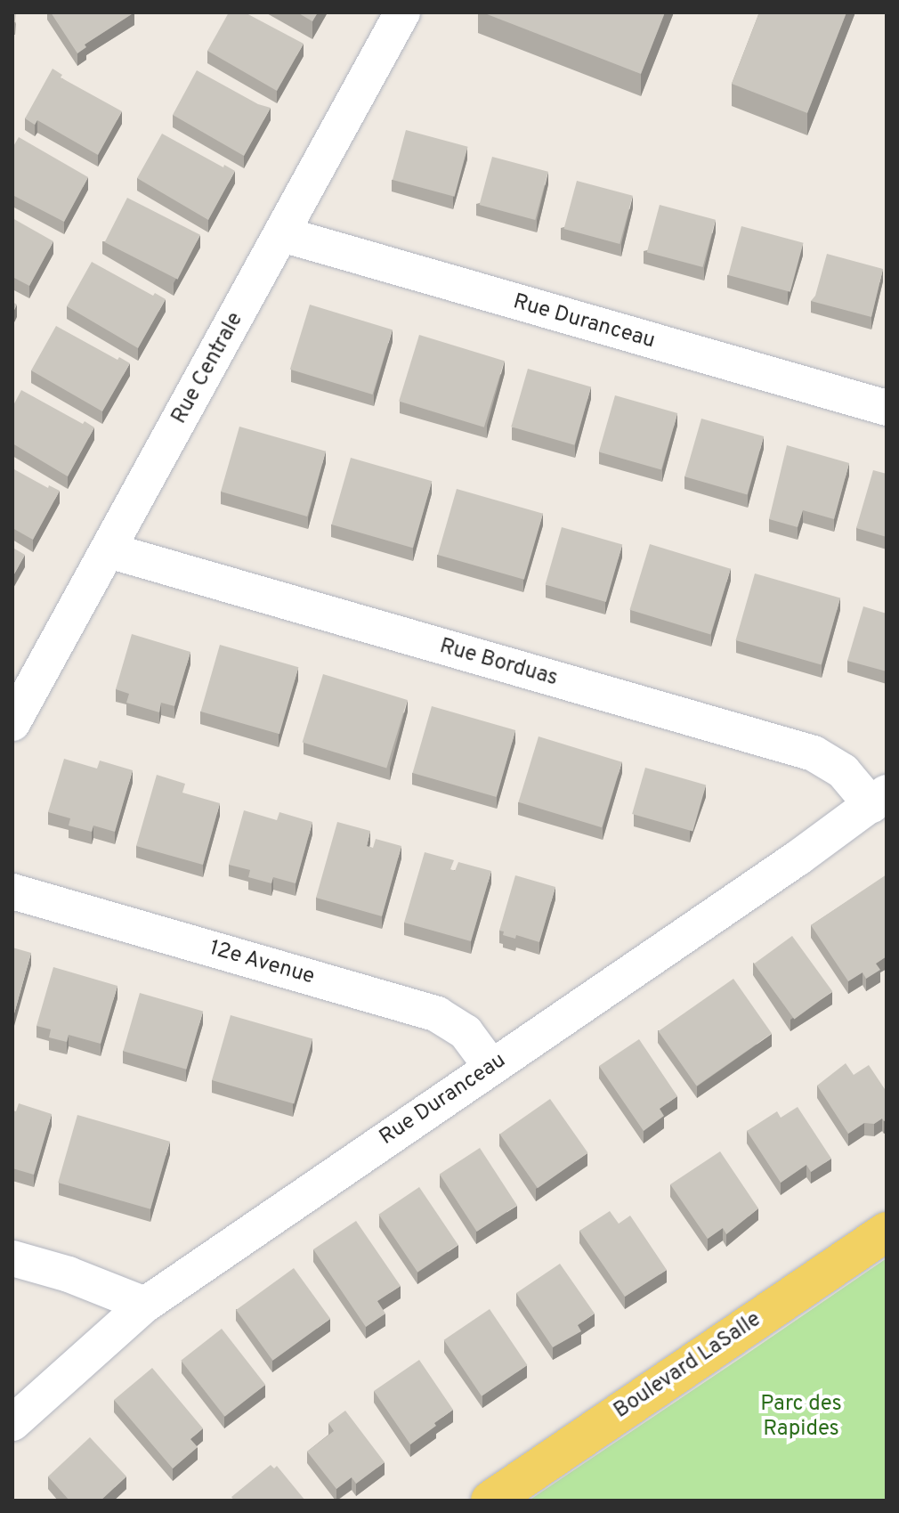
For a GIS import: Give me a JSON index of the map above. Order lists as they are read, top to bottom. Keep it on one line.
{"streets":{"main road":["Boulevard LaSalle"],"street":["Rue Duranceau","Rue Centrale","Rue Borduas","12e Avenue"]},"crossings":[["Rue Duranceau","Rue Centrale"],["Rue Duranceau","Rue Borduas"],["Rue Duranceau","12e Avenue"],["Rue Centrale","Rue Borduas"]],"parks":["Parc des Rapides"]}
